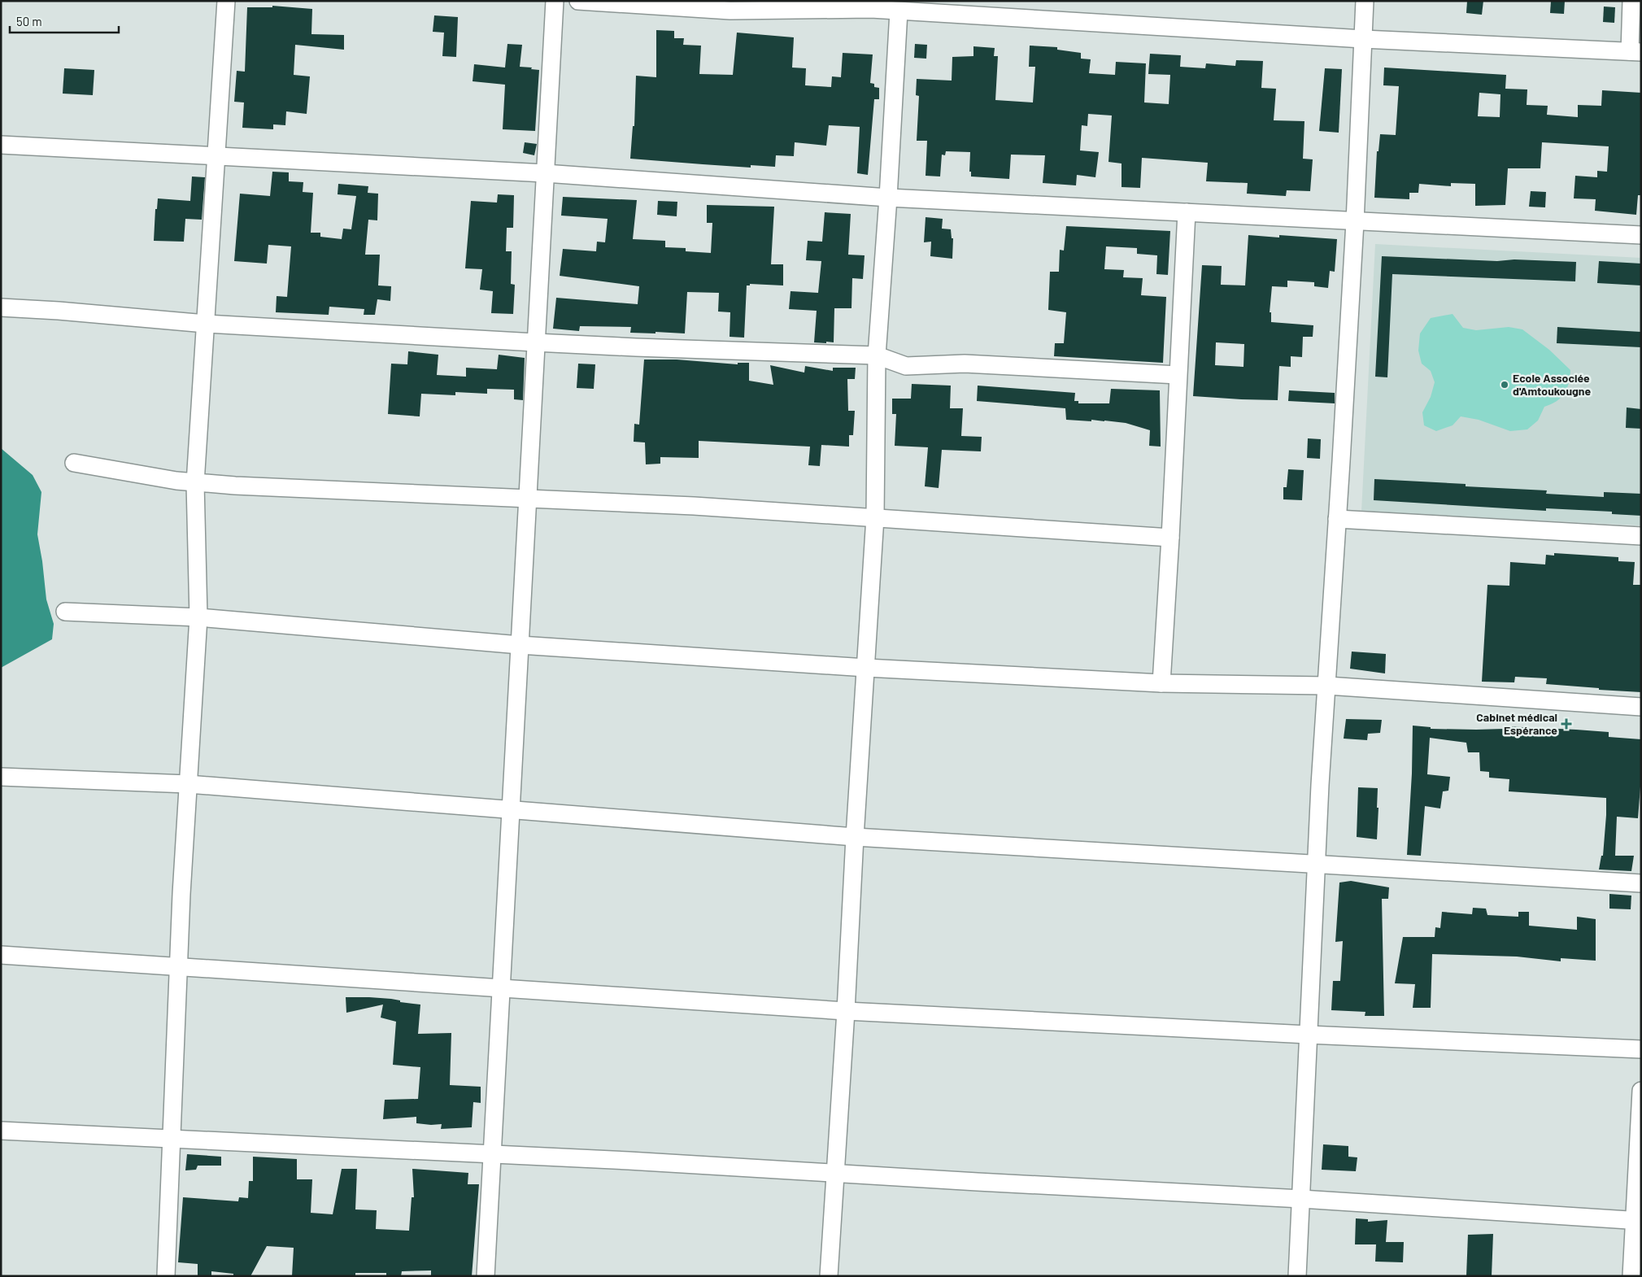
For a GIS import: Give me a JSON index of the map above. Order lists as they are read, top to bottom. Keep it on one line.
{"places":{"other":["Ecole Associée d'Amtoukougne"],"health":["Cabinet médical Espérance"]},"scale_bar":"50 m"}
